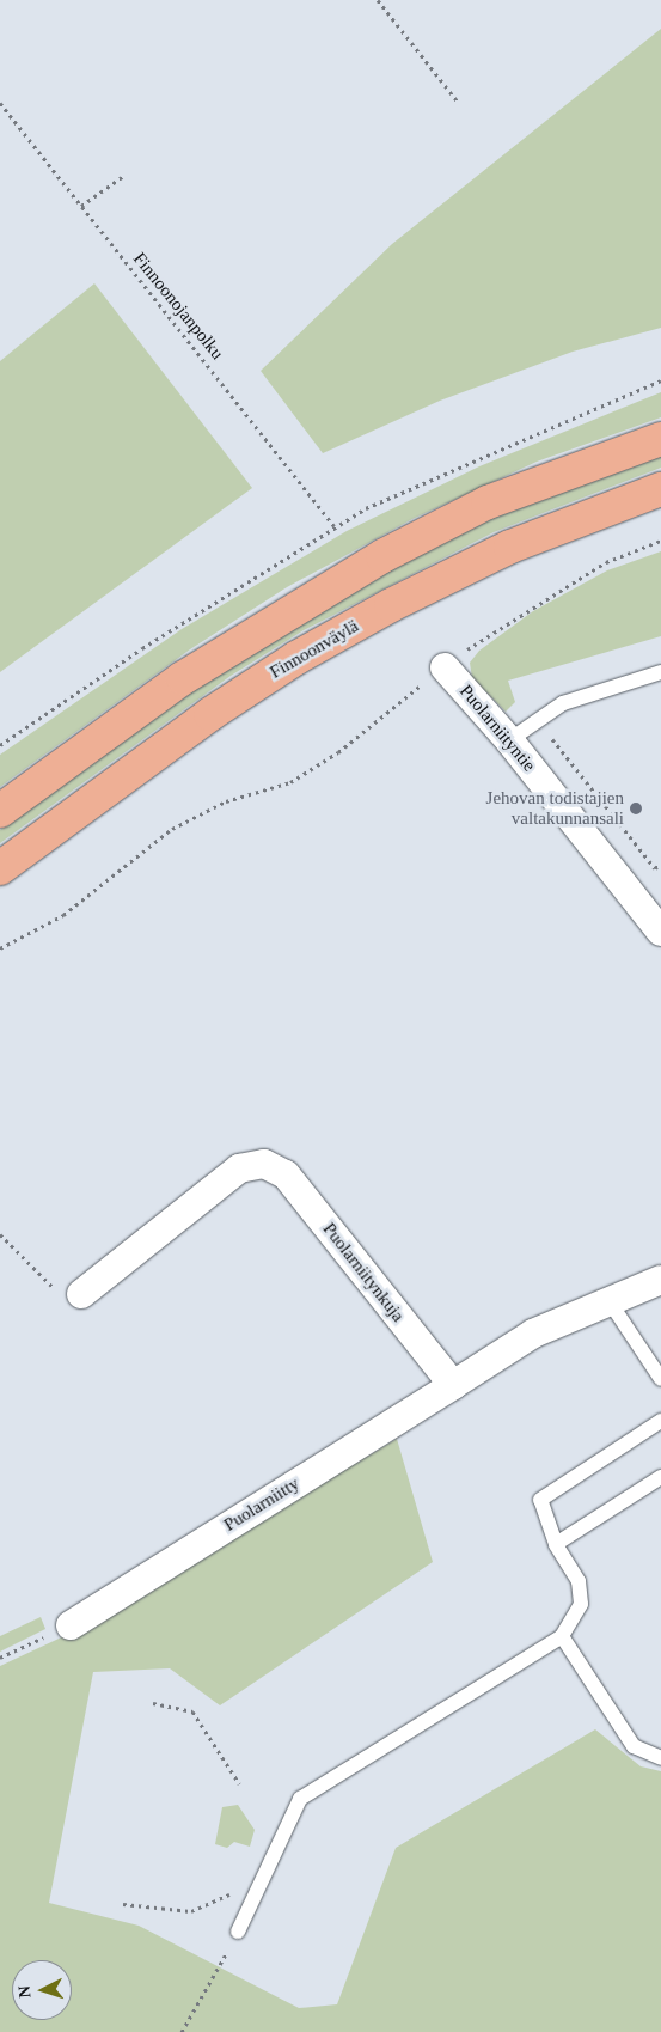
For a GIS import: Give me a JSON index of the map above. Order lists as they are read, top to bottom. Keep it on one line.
{"streets":{"main road":["Finnoonväylä"],"street":["Puolarniityntie","Puolarniitynkuja","Puolarniitty"],"path":["Finnoonojanpolku"]},"crossings":[["Puolarniitynkuja","Puolarniitty"]],"places":["Jehovan todistajien valtakunnansali"],"north":"left"}
